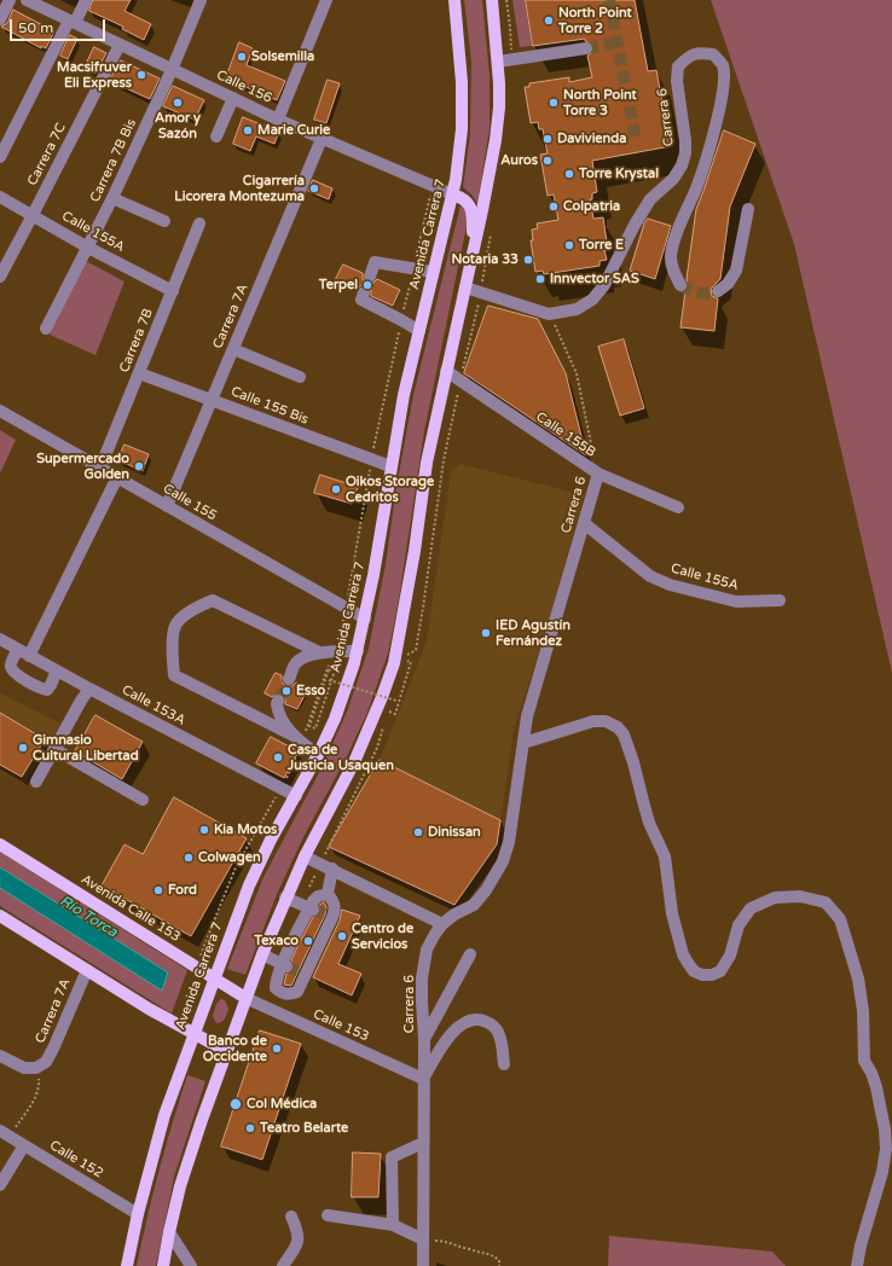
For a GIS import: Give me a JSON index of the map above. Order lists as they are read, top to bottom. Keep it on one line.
{"streets":{"main road":["Avenida Carrera 7","Avenida Calle 153"],"street":["Calle 156","Carrera 6","Carrera 7C","Carrera 7B Bis","Calle 155A","Carrera 7A","Carrera 7B","Calle 155 Bis","Calle 155B","Calle 155","Calle 153A","Calle 153","Calle 152"]},"crossings":[["Calle 156","Carrera 7C"],["Calle 156","Carrera 7B Bis"],["Calle 156","Avenida Carrera 7"],["Calle 156","Carrera 7A"],["Carrera 6","Calle 155A"],["Carrera 6","Calle 155B"],["Carrera 6","Calle 153"],["Carrera 7C","Calle 155A"],["Carrera 7B Bis","Calle 155A"],["Calle 155A","Carrera 7B"],["Avenida Carrera 7","Calle 155 Bis"],["Avenida Carrera 7","Calle 155"],["Avenida Carrera 7","Calle 153A"],["Avenida Carrera 7","Avenida Calle 153"],["Avenida Carrera 7","Calle 152"],["Carrera 7A","Calle 155 Bis"],["Carrera 7A","Calle 155"],["Carrera 7B","Calle 155 Bis"],["Carrera 7B","Calle 155"],["Avenida Calle 153","Calle 153"]],"water":["Río Torca"],"places":["North Point Torre 2","Solsemilla","Macsifruver Eli Express","Amor y Sazón","North Point Torre 3","Marie Curie","Davivienda","Auros","Torre Krystal","Cigarrería Licorera Montezuma","Colpatria","Torre E","Notaria 33","Innvector SAS","Terpel","Supermercado Golden","Oikos Storage Cedritos","IED Agustín Fernández","Esso","Gimnasio Cultural Libertad","Casa de Justicia Usaquen","Kia Motos","Dinissan","Colwagen","Ford","Centro de Servicios","Texaco","Banco de Occidente","Col Médica","Teatro Belarte"],"scale_bar":"50 m"}
